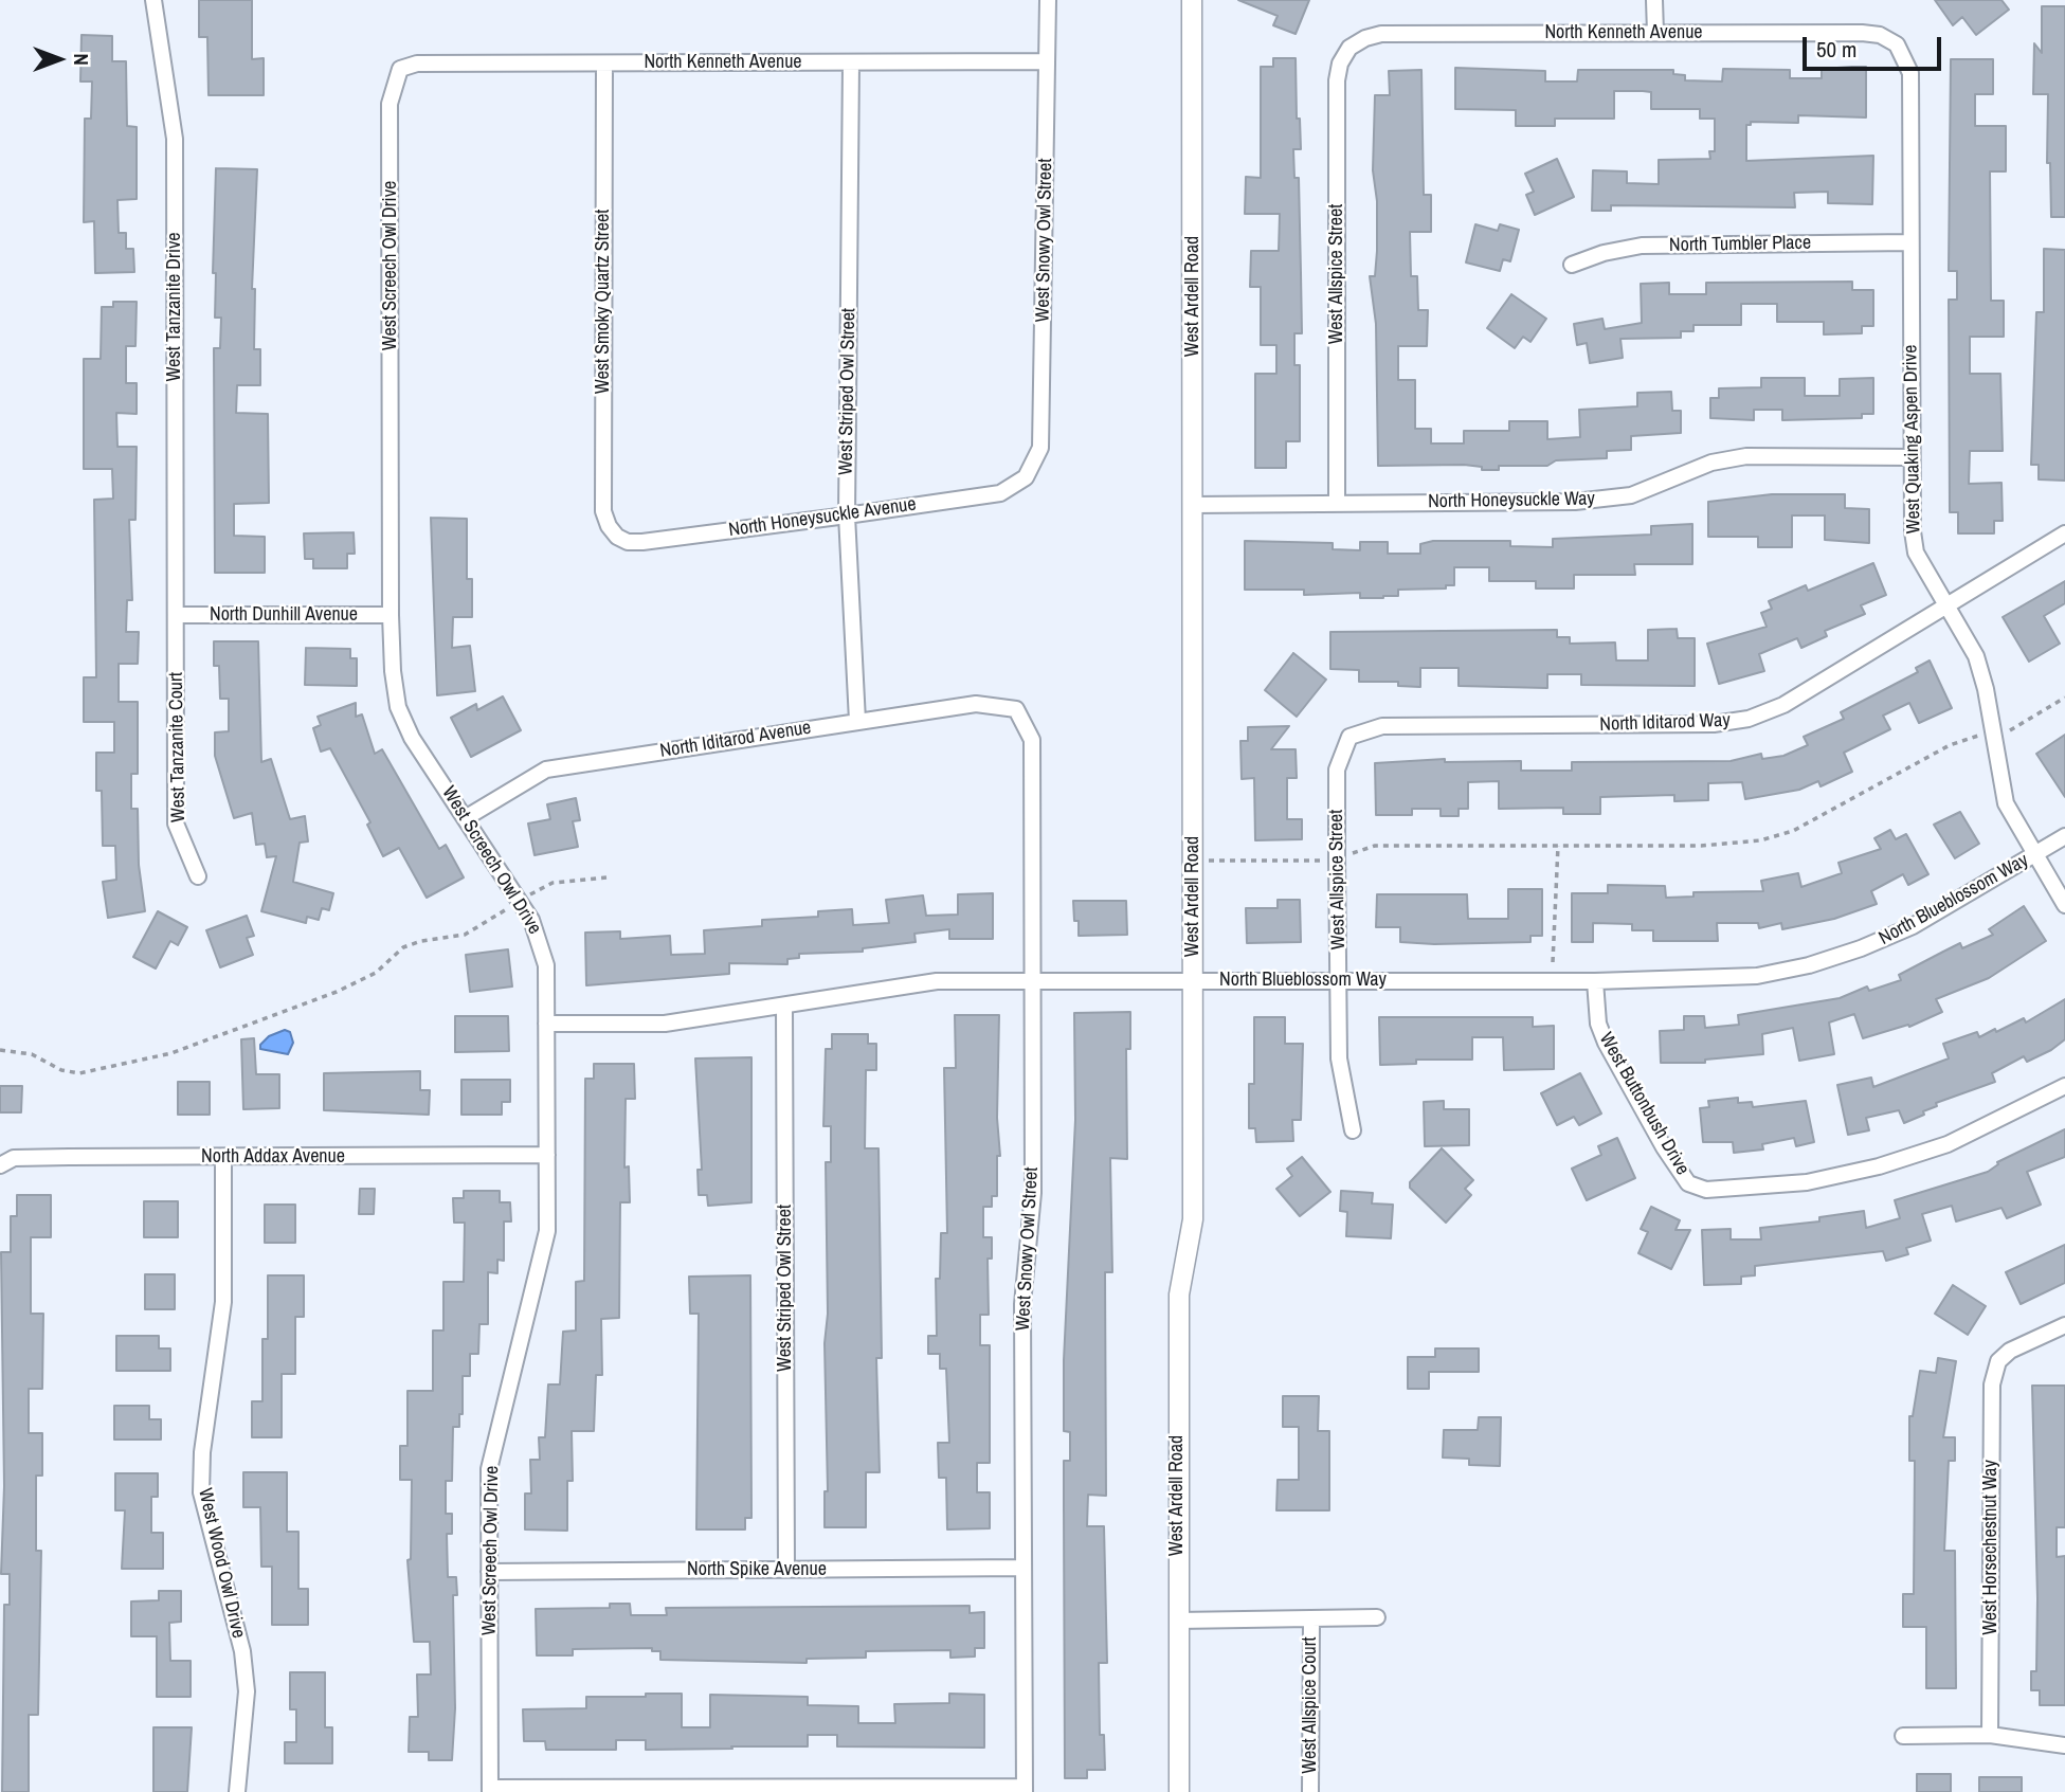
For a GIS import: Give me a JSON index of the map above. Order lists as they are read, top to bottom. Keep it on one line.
{"streets":{"street":["North Kenneth Avenue","West Snowy Owl Street","North Tumbler Place","West Screech Owl Drive","West Allspice Street","West Ardell Road","West Smoky Quartz Street","West Tanzanite Drive","West Striped Owl Street","West Quaking Aspen Drive","North Honeysuckle Way","North Honeysuckle Avenue","North Dunhill Avenue","North Iditarod Way","North Iditarod Avenue","West Tanzanite Court","North Blueblossom Way","West Buttonbush Drive","North Addax Avenue","West Horsechestnut Way","West Wood Owl Drive","North Spike Avenue","West Allspice Court"]},"crossings":[["North Kenneth Avenue","West Snowy Owl Street"],["North Kenneth Avenue","West Screech Owl Drive"],["North Kenneth Avenue","West Allspice Street"],["North Kenneth Avenue","West Smoky Quartz Street"],["North Kenneth Avenue","West Striped Owl Street"],["North Kenneth Avenue","West Quaking Aspen Drive"],["West Snowy Owl Street","North Honeysuckle Avenue"],["West Snowy Owl Street","North Iditarod Avenue"],["West Snowy Owl Street","North Blueblossom Way"],["West Snowy Owl Street","North Spike Avenue"],["North Tumbler Place","West Quaking Aspen Drive"],["West Screech Owl Drive","North Dunhill Avenue"],["West Screech Owl Drive","North Iditarod Avenue"],["West Screech Owl Drive","North Blueblossom Way"],["West Screech Owl Drive","North Addax Avenue"],["West Screech Owl Drive","North Spike Avenue"],["West Allspice Street","North Honeysuckle Way"],["West Allspice Street","North Iditarod Way"],["West Allspice Street","North Blueblossom Way"],["West Ardell Road","North Honeysuckle Way"],["West Ardell Road","North Blueblossom Way"],["West Smoky Quartz Street","North Honeysuckle Avenue"],["West Tanzanite Drive","North Dunhill Avenue"],["West Tanzanite Drive","West Tanzanite Court"],["West Striped Owl Street","North Honeysuckle Avenue"],["West Striped Owl Street","North Iditarod Avenue"],["West Striped Owl Street","North Blueblossom Way"],["West Striped Owl Street","North Spike Avenue"],["West Quaking Aspen Drive","North Honeysuckle Way"],["West Quaking Aspen Drive","North Iditarod Way"],["West Quaking Aspen Drive","North Blueblossom Way"],["North Dunhill Avenue","West Tanzanite Court"],["North Blueblossom Way","West Buttonbush Drive"],["North Addax Avenue","West Wood Owl Drive"]],"scale_bar":"50 m","north":"right"}
